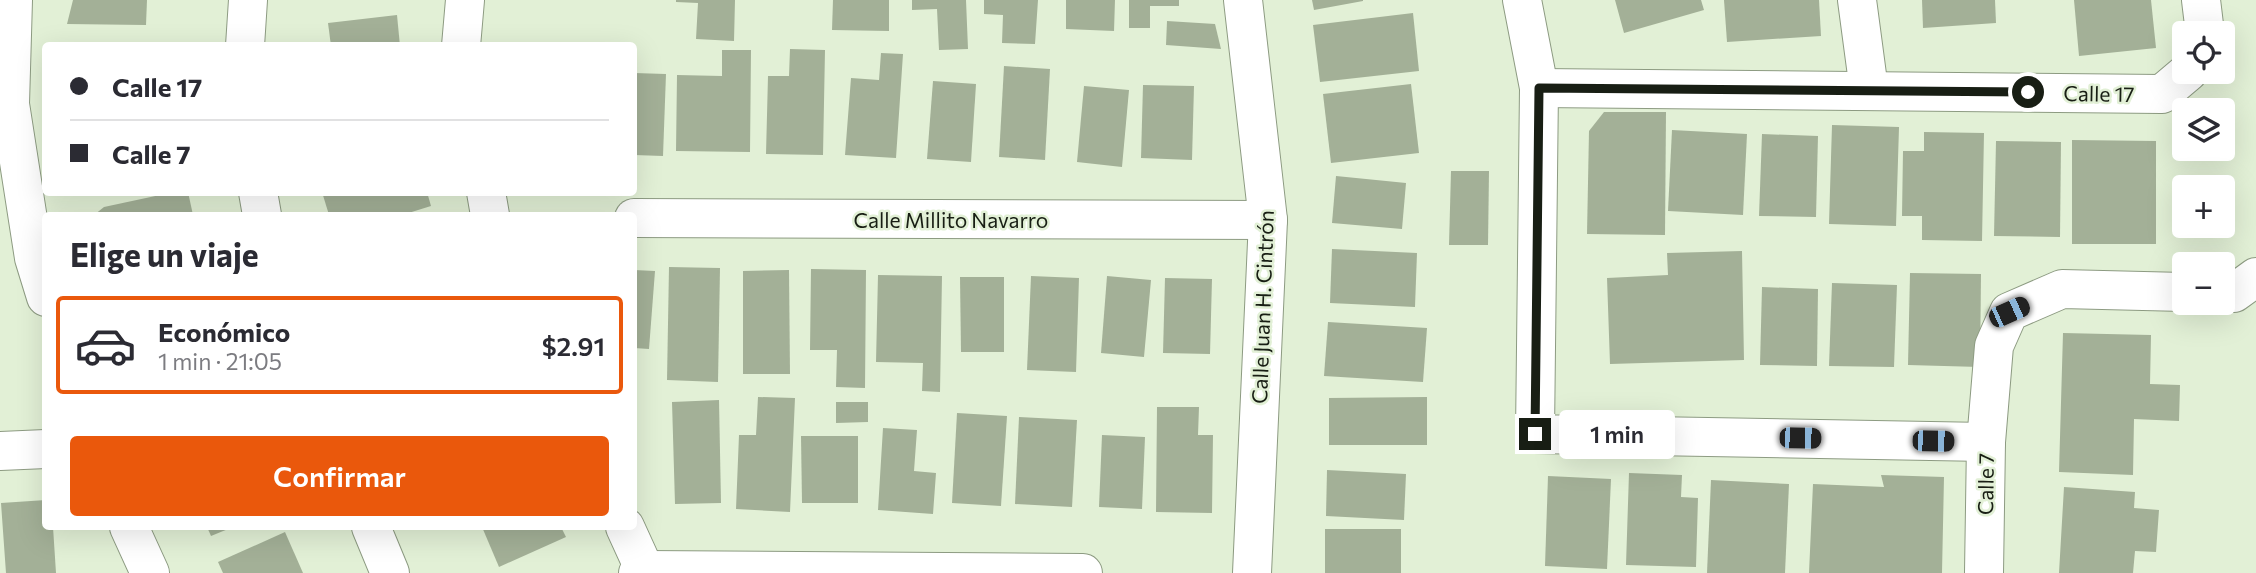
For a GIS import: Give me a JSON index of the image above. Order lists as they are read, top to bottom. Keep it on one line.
{"streets":{"street":["Calle 17","Calle Millito Navarro","Calle Juan H. Cintrón","Calle 7"]},"crossings":[["Calle 17","Calle 7"],["Calle Millito Navarro","Calle Juan H. Cintrón"]],"page":{"map_buttons":["+","−"],"banner":["Calle 17","Calle 7"],"heading":"Elige un viaje","list":[{"name":"Económico","note":"1 min · 21:05","value":"$2.91"}],"bubble":"1 min","buttons":"Confirmar"}}
